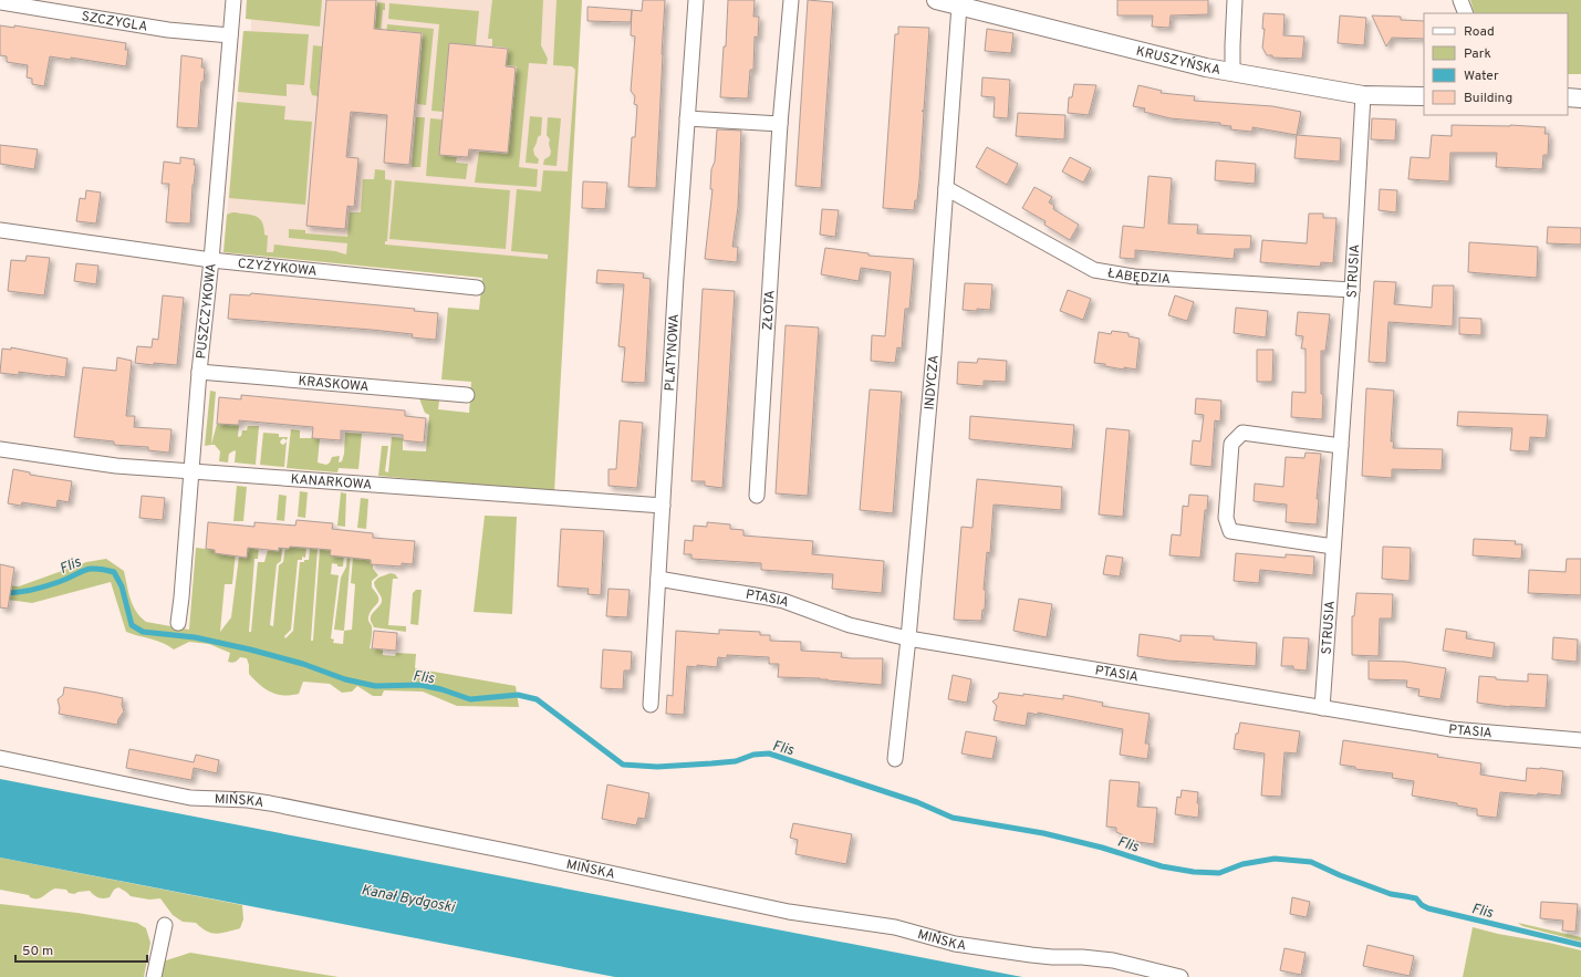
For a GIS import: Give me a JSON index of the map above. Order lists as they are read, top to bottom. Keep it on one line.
{"streets":{"street":["SZCZYGLA","KRUSZYŃSKA","CZYŻYKOWA","STRUSIA","ŁABĘDZIA","ZŁOTA","PUSZCZYKOWA","PLATYNOWA","KRASKOWA","INDYCZA","KANARKOWA","PTASIA","MIŃSKA"]},"crossings":[["SZCZYGLA","PUSZCZYKOWA"],["KRUSZYŃSKA","STRUSIA"],["KRUSZYŃSKA","INDYCZA"],["CZYŻYKOWA","PUSZCZYKOWA"],["STRUSIA","ŁABĘDZIA"],["STRUSIA","PTASIA"],["ŁABĘDZIA","INDYCZA"],["PUSZCZYKOWA","KRASKOWA"],["PUSZCZYKOWA","KANARKOWA"],["PLATYNOWA","KANARKOWA"],["PLATYNOWA","PTASIA"],["INDYCZA","PTASIA"]],"water":["Flis","Kanał Bydgoski"],"legend":["Road","Park","Water","Building"],"scale_bar":"50 m"}
